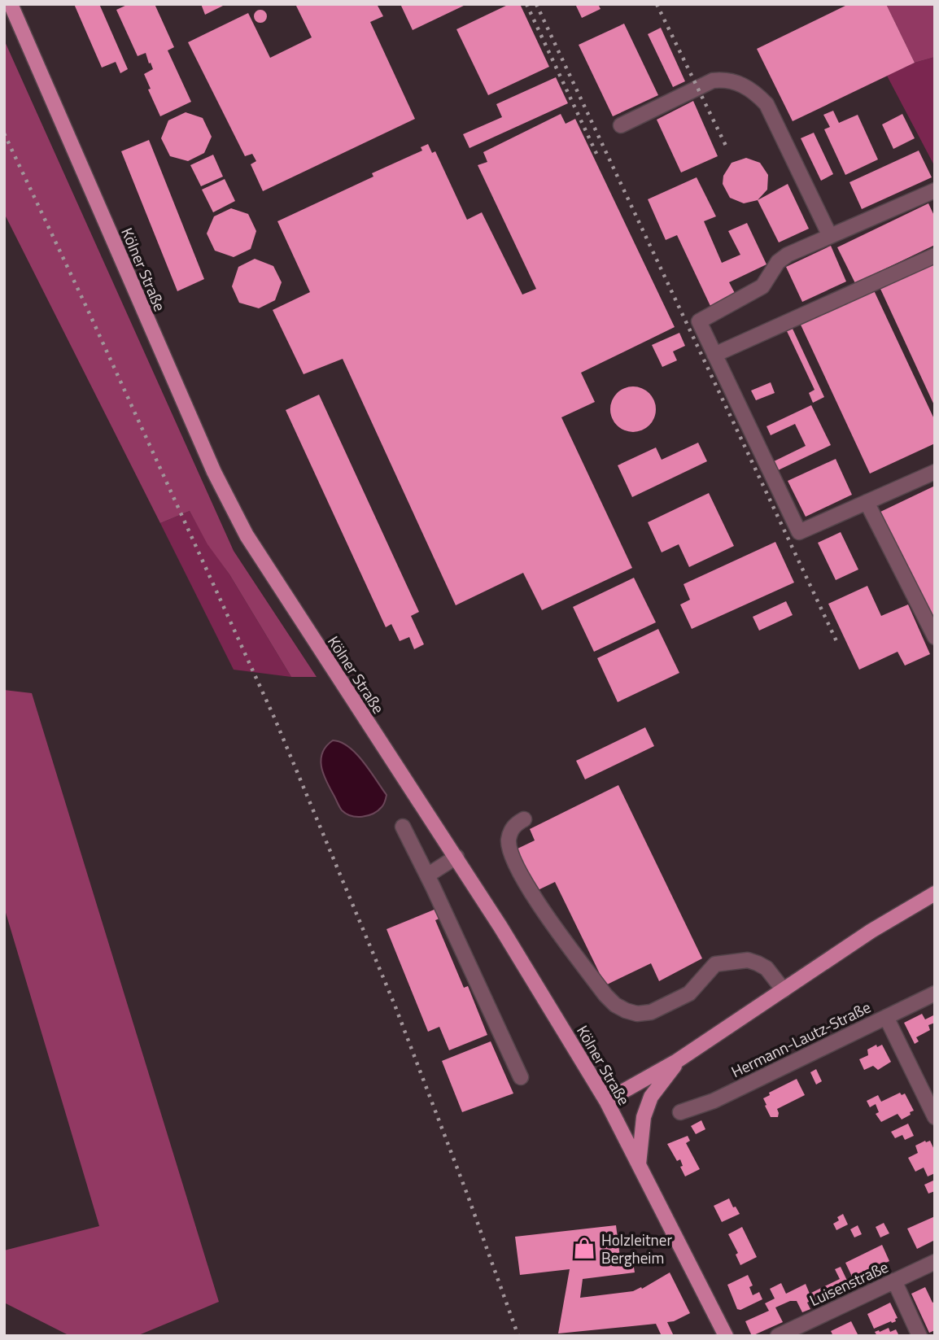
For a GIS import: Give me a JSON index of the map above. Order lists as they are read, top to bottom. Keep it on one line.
{"streets":{"main road":["Kölner Straße"],"street":["Hermann-Lautz-Straße","Luisenstraße"]},"places":{"shop":["Holzleitner Bergheim"]}}
